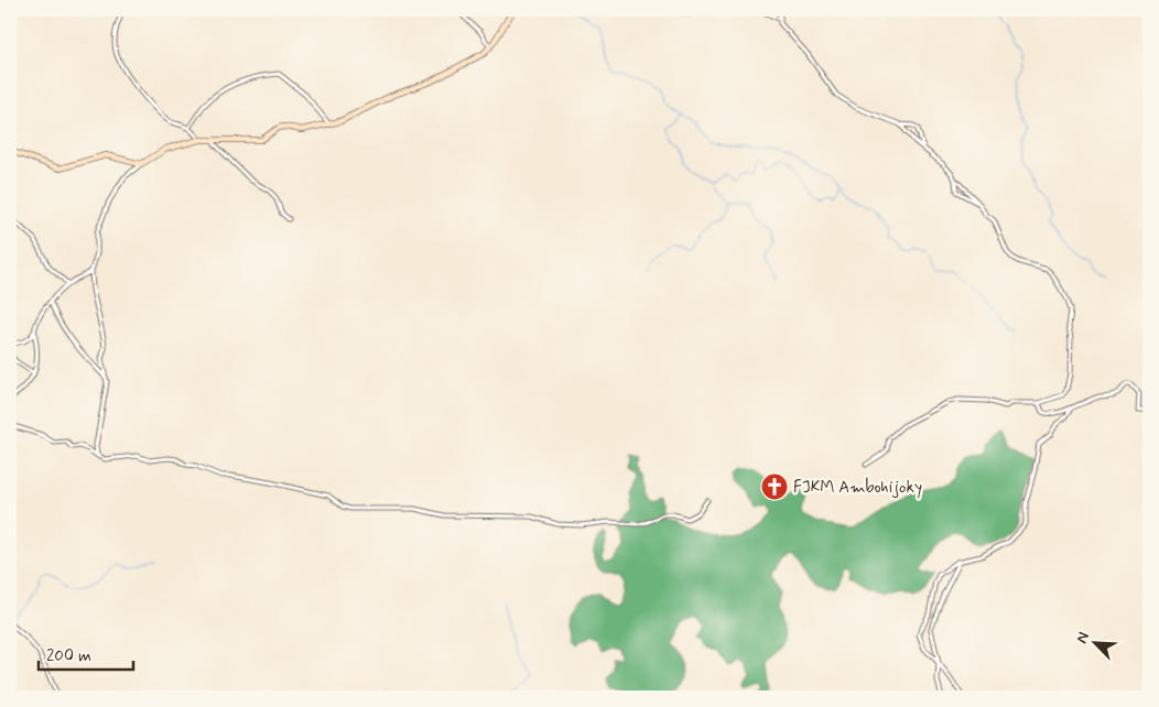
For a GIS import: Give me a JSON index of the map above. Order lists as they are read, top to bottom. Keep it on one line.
{"places":{"church":["FJKM Ambohijoky"]},"scale_bar":"200 m","north":"top left"}
